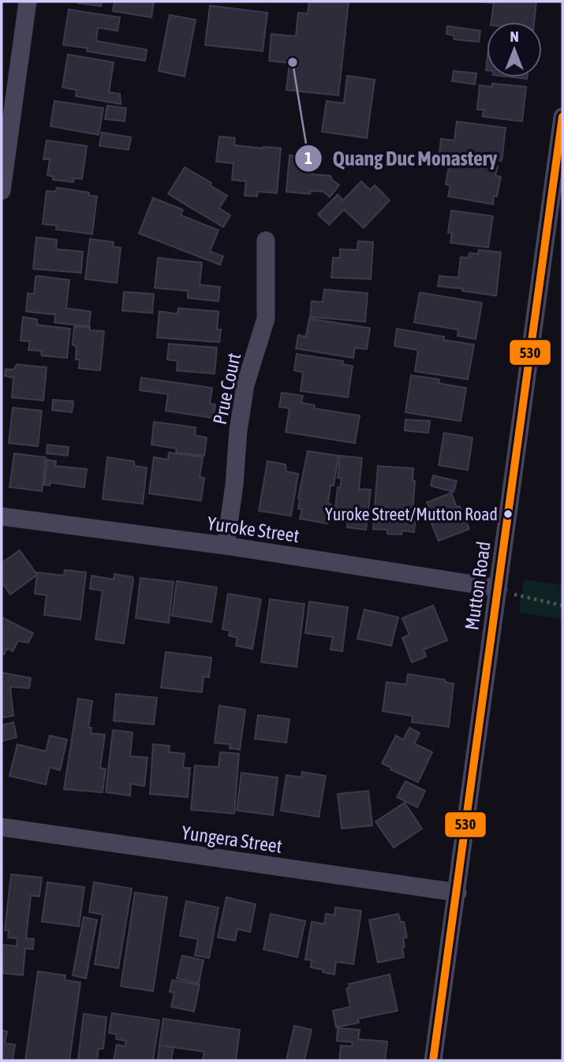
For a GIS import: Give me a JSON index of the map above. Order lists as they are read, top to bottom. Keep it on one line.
{"streets":{"street":["Prue Court","Yuroke Street","Mutton Road","Yungera Street"]},"crossings":[["Prue Court","Yuroke Street"],["Yuroke Street","Mutton Road"],["Mutton Road","Yungera Street"]],"places":["Quang Duc Monastery","Yuroke Street/Mutton Road"],"lines":["transit line 530"],"north":"top"}
